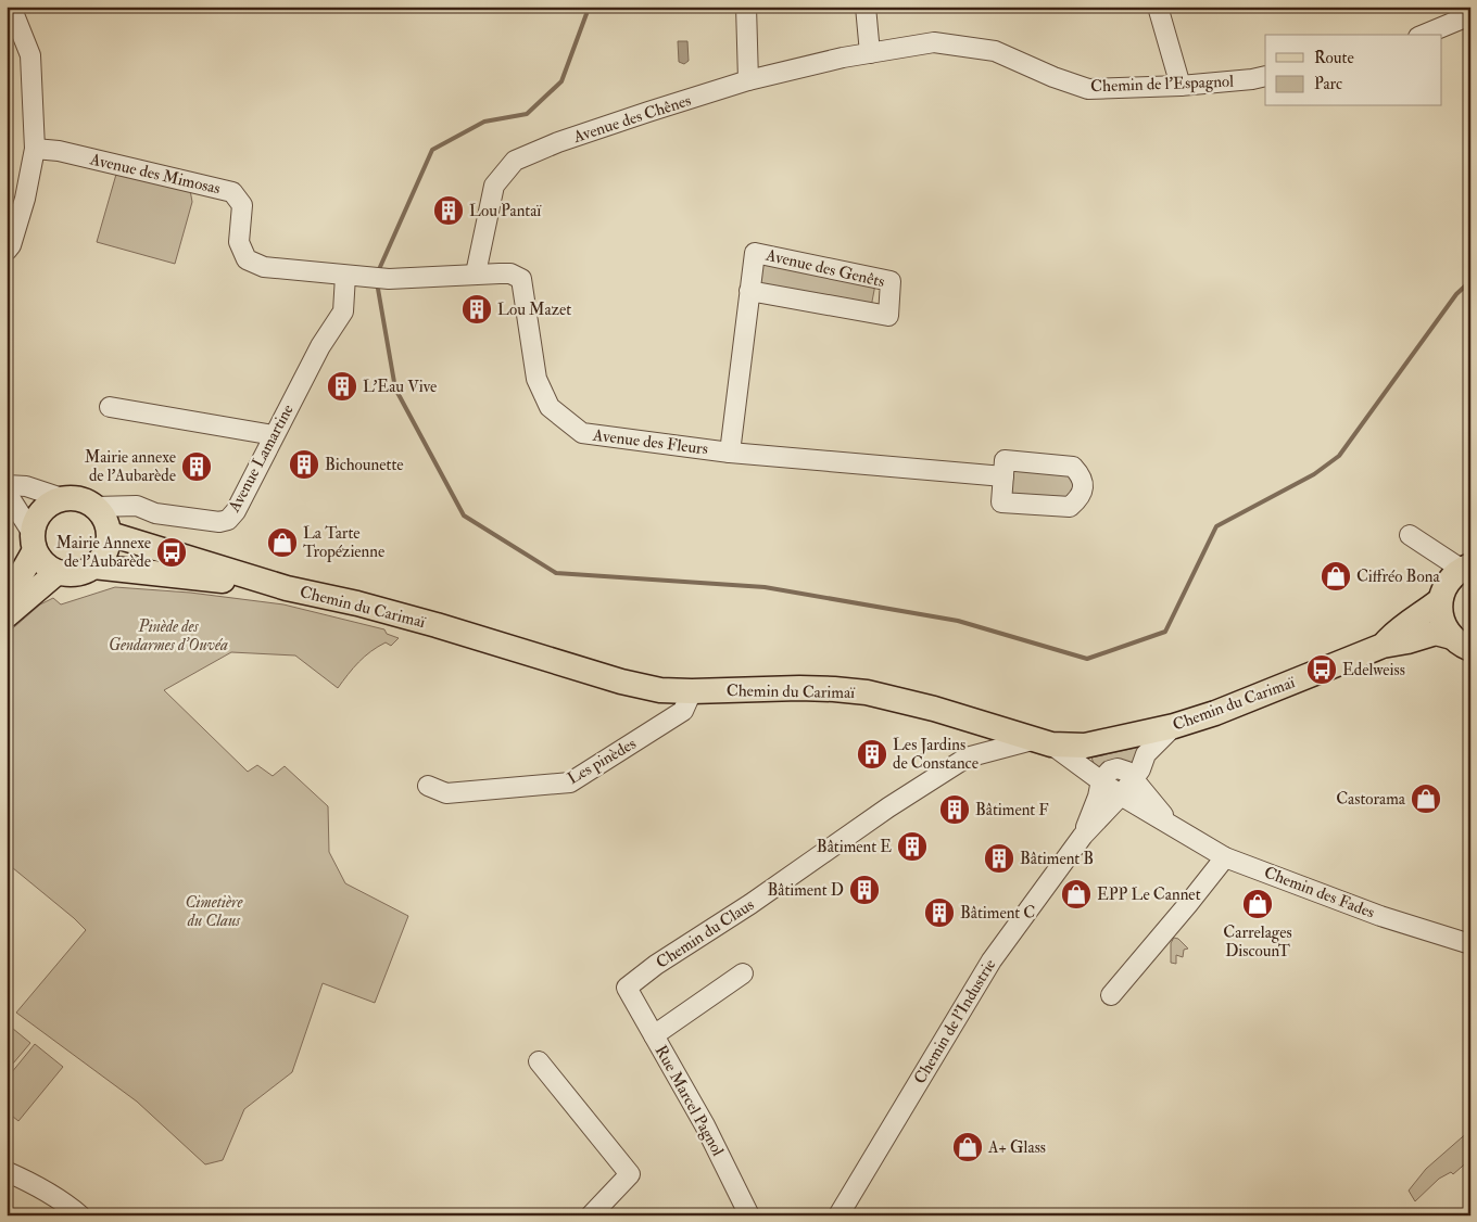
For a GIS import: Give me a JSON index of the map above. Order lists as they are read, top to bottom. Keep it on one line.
{"streets":{"main road":["Chemin du Carimaï"],"street":["Chemin de l'Espagnol","Avenue des Chênes","Avenue des Mimosas","Avenue des Genêts","Avenue des Fleurs","Avenue Lamartine","Les pinèdes","Chemin des Fades","Chemin du Claus","Chemin de l'Industrie","Rue Marcel Pagnol"]},"crossings":[["Chemin de l'Espagnol","Avenue des Chênes"],["Avenue des Chênes","Avenue des Fleurs"],["Avenue des Mimosas","Avenue des Fleurs"],["Avenue des Mimosas","Avenue Lamartine"],["Avenue des Fleurs","Avenue Lamartine"],["Avenue Lamartine","Chemin du Carimaï"],["Chemin du Carimaï","Les pinèdes"],["Chemin du Carimaï","Chemin des Fades"],["Chemin du Carimaï","Chemin du Claus"],["Chemin des Fades","Chemin du Claus"],["Chemin du Claus","Rue Marcel Pagnol"]],"parks":["Pinède des Gendarmes d'Ouvéa","Cimetière du Claus"],"places":{"building":["Lou Pantaï","Lou Mazet","L'Eau Vive","Bichounette","Mairie annexe de l'Aubarède","Les Jardins de Constance","Bâtiment F","Bâtiment E","Bâtiment B","Bâtiment D","Bâtiment C"],"shop":["La Tarte Tropézienne","Ciffréo Bona","Castorama","EPP Le Cannet","Carrelages DiscounT","A+ Glass"],"bus stop":["Mairie Annexe de l'Aubarède","Edelweiss"]},"legend":["Route","Parc"]}
